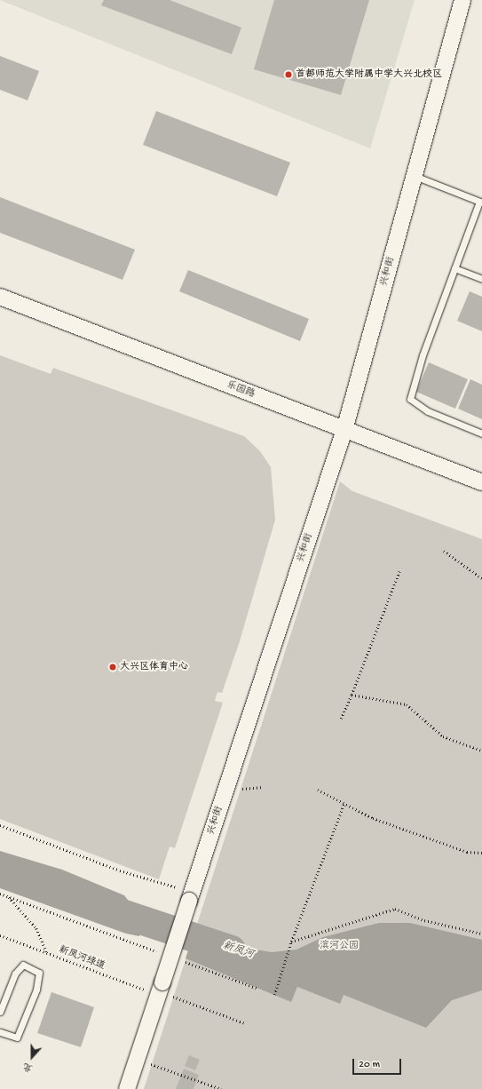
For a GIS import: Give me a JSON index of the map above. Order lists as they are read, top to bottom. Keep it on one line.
{"streets":{"street":["兴和街","乐园路"],"path":["新凤河绿道"]},"crossings":[["兴和街","乐园路"],["兴和街","新凤河绿道"]],"water":["新凤河"],"parks":["滨河公园"],"places":["首都师范大学附属中学大兴北校区","大兴区体育中心"],"scale_bar":"20 m","north":"bottom"}
